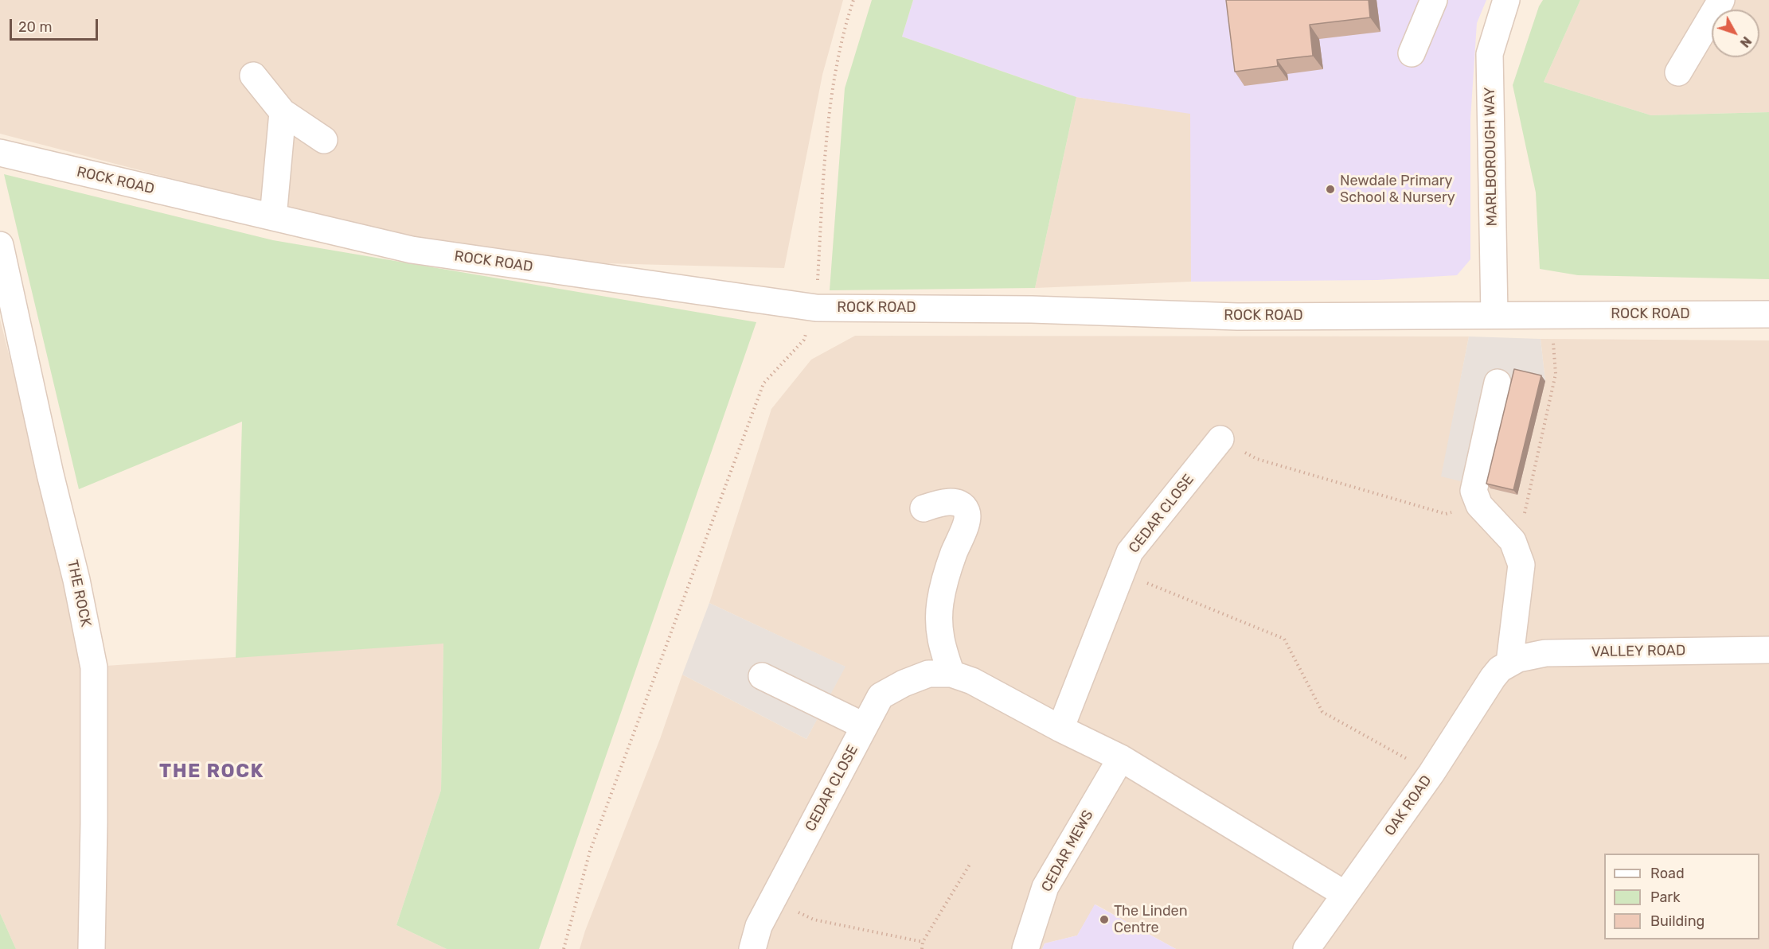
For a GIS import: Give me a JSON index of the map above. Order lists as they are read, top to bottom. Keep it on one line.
{"streets":{"street":["MARLBOROUGH WAY","ROCK ROAD","CEDAR CLOSE","THE ROCK","VALLEY ROAD","OAK ROAD","CEDAR MEWS"]},"crossings":[["MARLBOROUGH WAY","ROCK ROAD"],["CEDAR CLOSE","OAK ROAD"],["CEDAR CLOSE","CEDAR MEWS"],["VALLEY ROAD","OAK ROAD"]],"districts":["THE ROCK"],"places":["Newdale Primary School & Nursery","The Linden Centre"],"legend":["Road","Park","Building"],"scale_bar":"20 m","north":"bottom right"}
